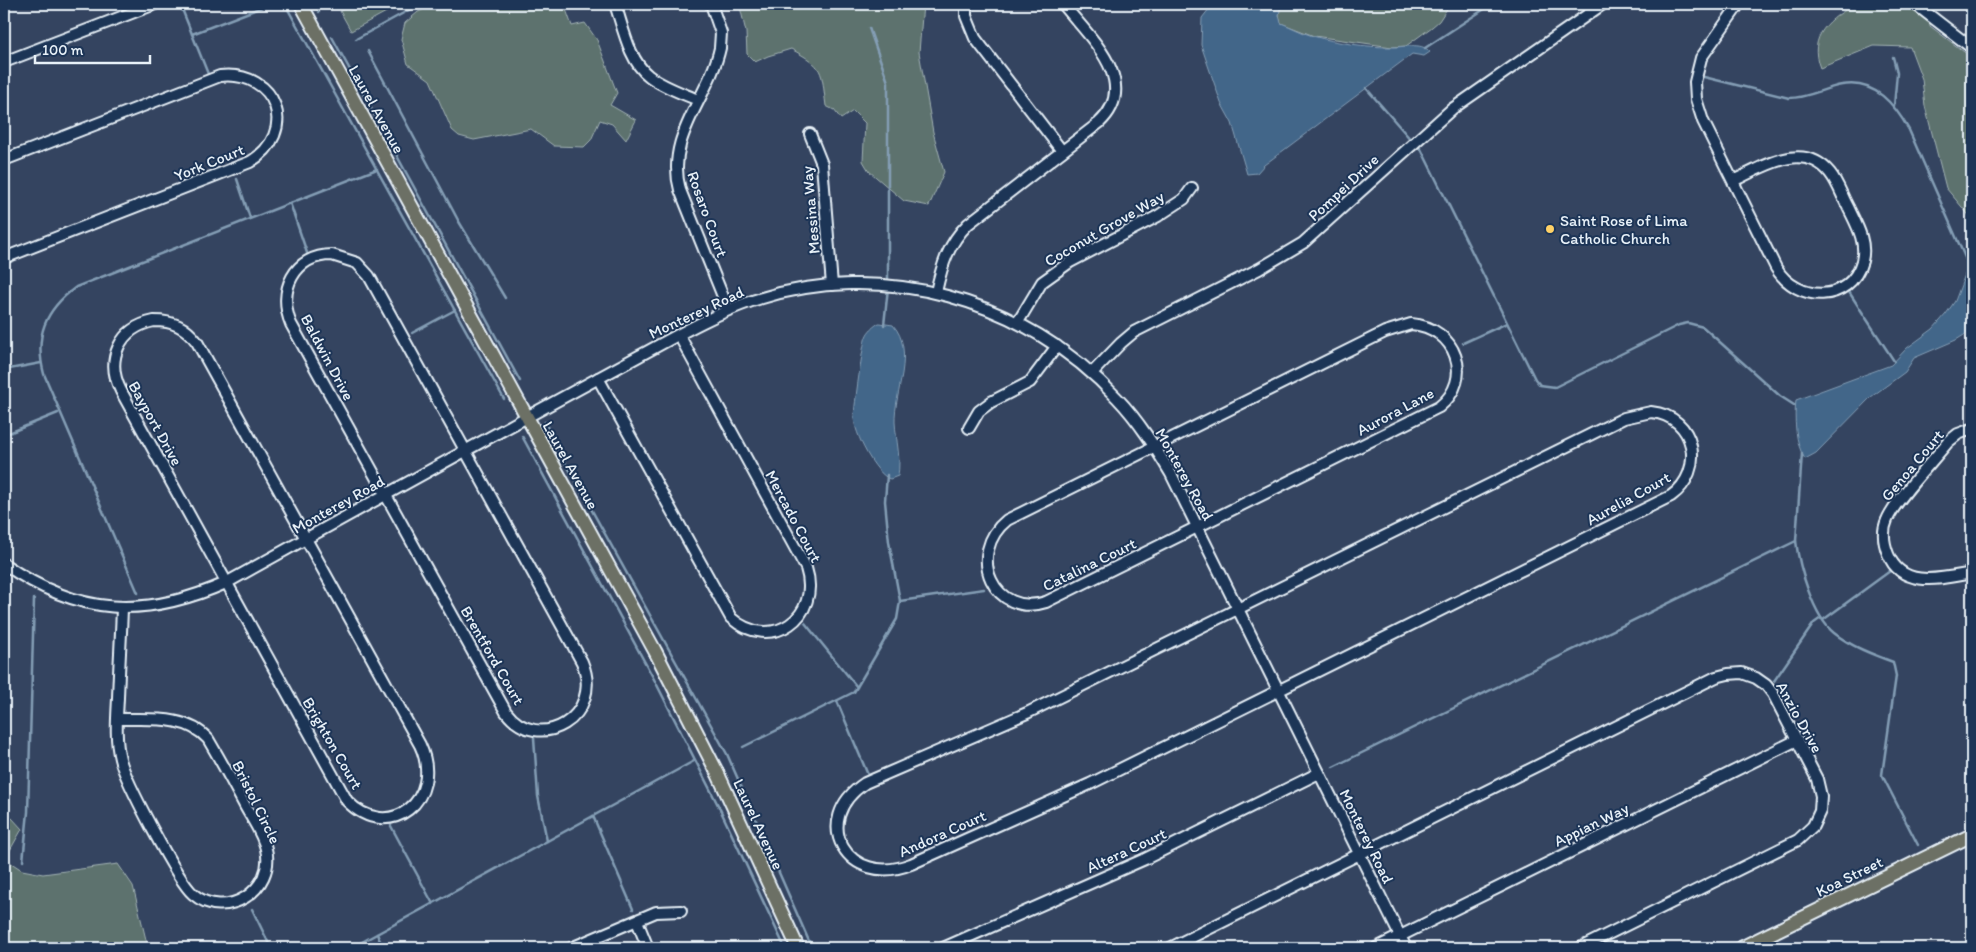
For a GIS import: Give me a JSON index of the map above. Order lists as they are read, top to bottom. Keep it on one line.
{"streets":{"main road":["Laurel Avenue","Koa Street"],"street":["York Court","Pompei Drive","Messina Way","Rosaro Court","Coconut Grove Way","Monterey Road","Baldwin Drive","Aurora Lane","Bayport Drive","Genoa Court","Aurelia Court","Mercado Court","Catalina Court","Brentford Court","Anzio Drive","Brighton Court","Bristol Circle","Appian Way","Andora Court","Altera Court"]},"crossings":[["Laurel Avenue","Monterey Road"],["Pompei Drive","Monterey Road"],["Messina Way","Monterey Road"],["Rosaro Court","Monterey Road"],["Coconut Grove Way","Monterey Road"],["Monterey Road","Baldwin Drive"],["Monterey Road","Aurora Lane"],["Monterey Road","Bayport Drive"],["Monterey Road","Aurelia Court"],["Monterey Road","Mercado Court"],["Monterey Road","Catalina Court"],["Monterey Road","Brentford Court"],["Monterey Road","Anzio Drive"],["Monterey Road","Brighton Court"],["Monterey Road","Bristol Circle"],["Monterey Road","Appian Way"],["Monterey Road","Andora Court"],["Monterey Road","Altera Court"],["Baldwin Drive","Brentford Court"],["Aurora Lane","Catalina Court"],["Bayport Drive","Brighton Court"],["Aurelia Court","Andora Court"],["Anzio Drive","Appian Way"]],"places":["Saint Rose of Lima Catholic Church"],"scale_bar":"100 m"}
